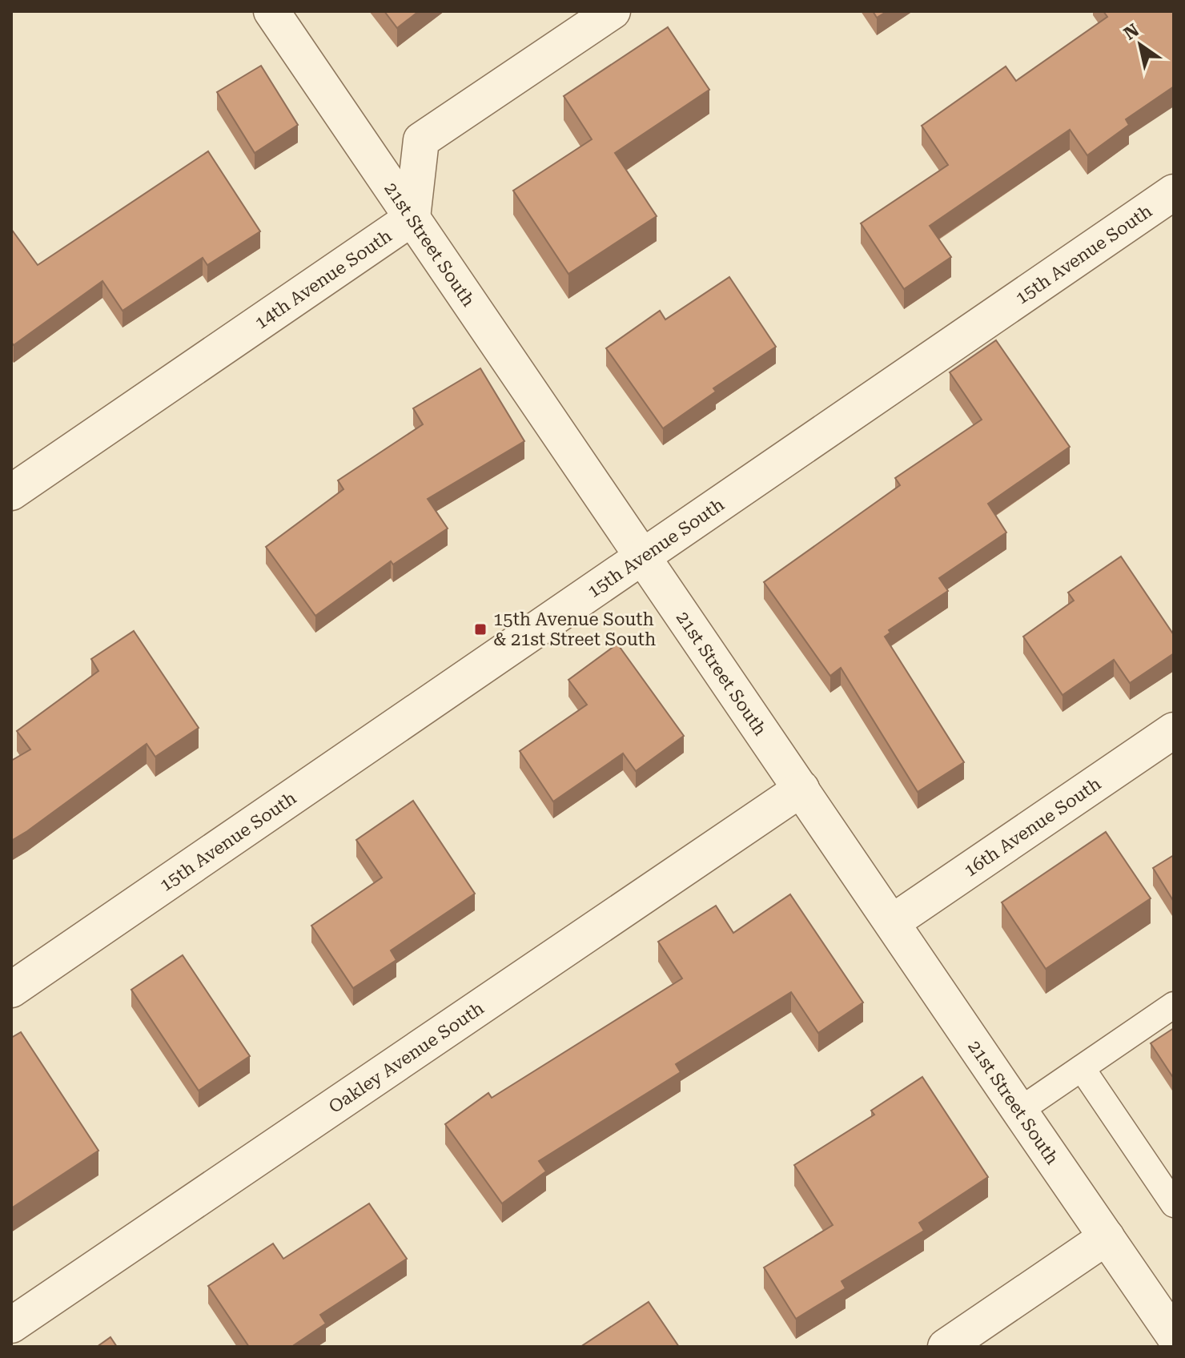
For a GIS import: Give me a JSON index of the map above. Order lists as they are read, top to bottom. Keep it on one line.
{"streets":{"street":["21st Street South","15th Avenue South","14th Avenue South","16th Avenue South","Oakley Avenue South"]},"crossings":[["21st Street South","15th Avenue South"],["21st Street South","14th Avenue South"],["21st Street South","16th Avenue South"],["21st Street South","Oakley Avenue South"]],"places":{"transit":["15th Avenue South & 21st Street South"]},"north":"top left"}
